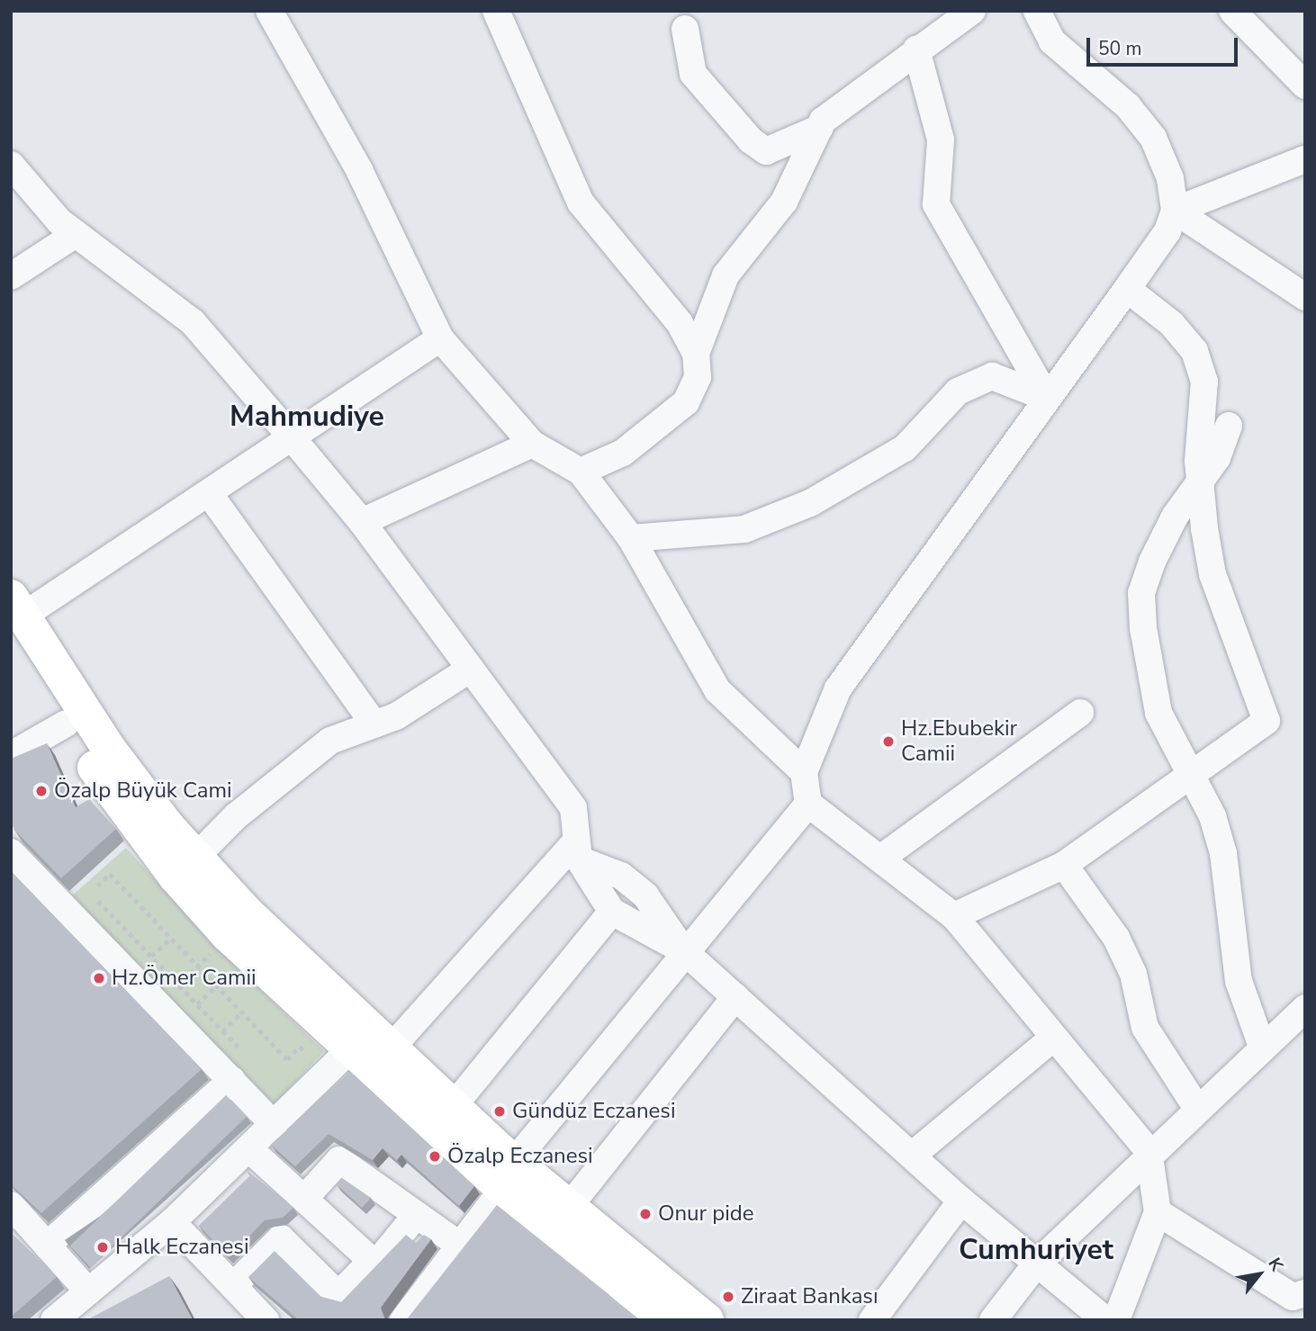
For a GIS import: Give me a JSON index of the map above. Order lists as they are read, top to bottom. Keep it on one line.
{"districts":["Mahmudiye","Cumhuriyet"],"places":["Hz.Ebubekir Camii","Özalp Büyük Cami","Hz.Ömer Camii","Gündüz Eczanesi","Özalp Eczanesi","Onur pide","Halk Eczanesi","Ziraat Bankası"],"scale_bar":"50 m","north":"top right"}
